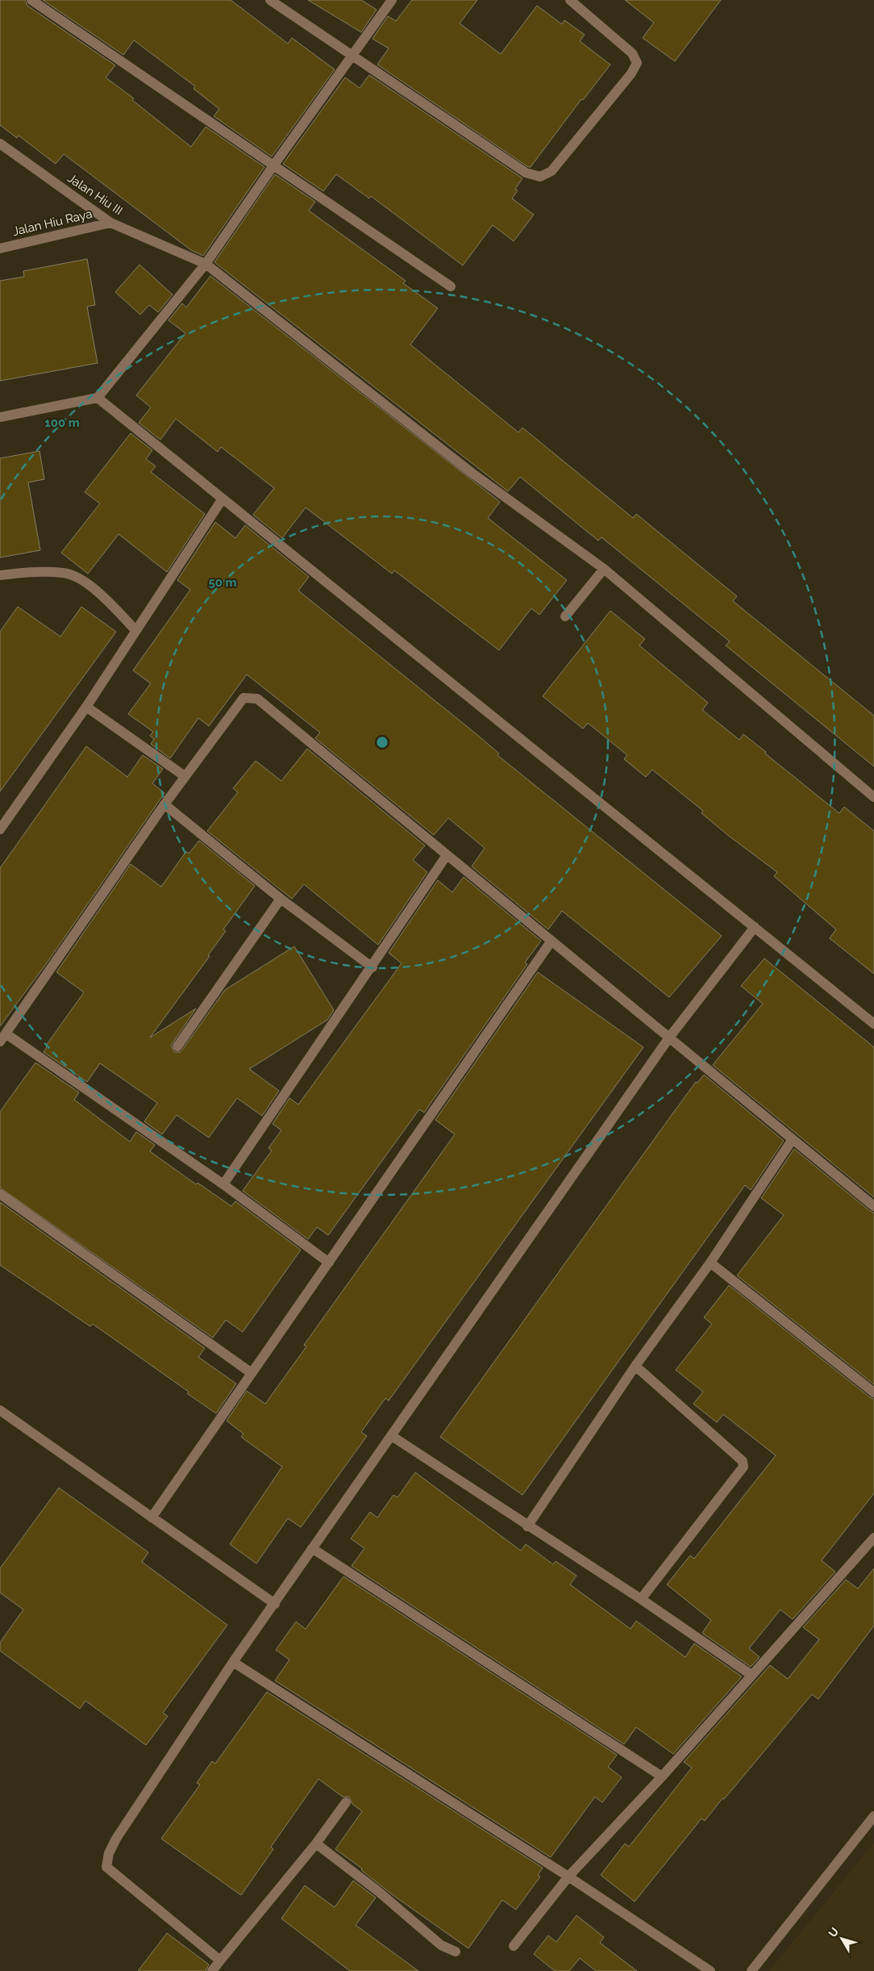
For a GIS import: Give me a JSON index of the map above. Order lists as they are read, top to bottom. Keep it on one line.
{"streets":{"street":["Jalan Hiu III","Jalan Hiu Raya"]},"crossings":[["Jalan Hiu III","Jalan Hiu Raya"]],"north":"top left","rings":["100 m","50 m"]}
